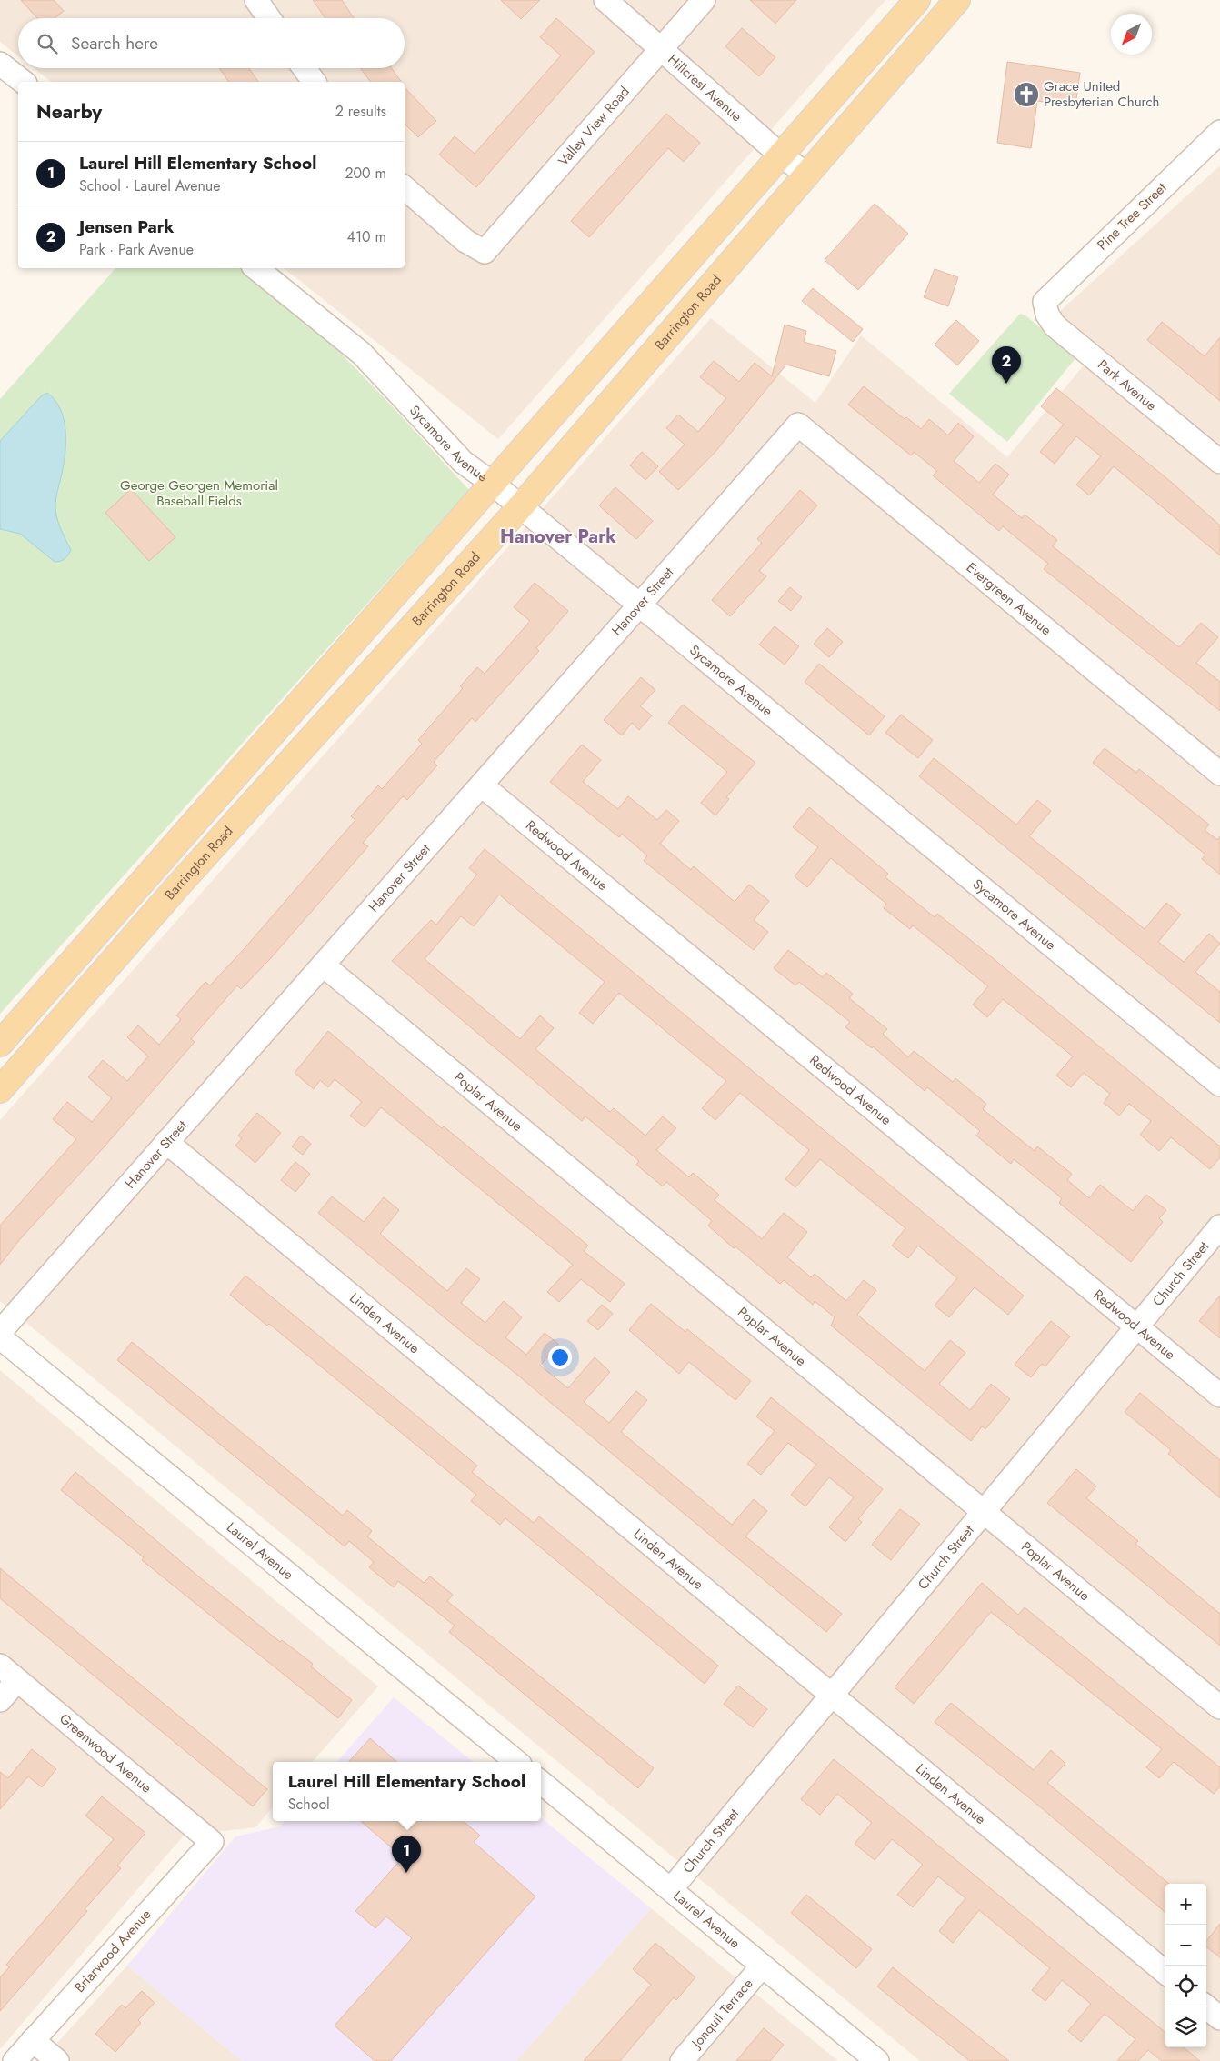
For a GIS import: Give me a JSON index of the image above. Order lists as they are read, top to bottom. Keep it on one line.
{"streets":{"main road":["Barrington Road"],"street":["Hillcrest Avenue","Valley View Road","Pine Tree Street","Park Avenue","Sycamore Avenue","Evergreen Avenue","Hanover Street","Redwood Avenue","Poplar Avenue","Church Street","Linden Avenue","Laurel Avenue","Greenwood Avenue","Briarwood Avenue","Jonquil Terrace"]},"crossings":[["Hillcrest Avenue","Valley View Road"],["Hillcrest Avenue","Barrington Road"],["Pine Tree Street","Park Avenue"],["Barrington Road","Sycamore Avenue"],["Sycamore Avenue","Hanover Street"],["Evergreen Avenue","Hanover Street"],["Hanover Street","Redwood Avenue"],["Hanover Street","Poplar Avenue"],["Hanover Street","Linden Avenue"],["Redwood Avenue","Church Street"],["Poplar Avenue","Church Street"],["Church Street","Linden Avenue"],["Church Street","Laurel Avenue"],["Laurel Avenue","Jonquil Terrace"],["Greenwood Avenue","Briarwood Avenue"]],"districts":["Hanover Park"],"parks":["George Georgen Memorial Baseball Fields"],"places":{"church":["Grace United Presbyterian Church"]},"north":"bottom left","page":{"search":"Search here","heading":["Nearby","2 results"],"list":[{"mark":"1","name":"Laurel Hill Elementary School","note":"School · Laurel Avenue","value":"200 m"},{"mark":"2","name":"Jensen Park","note":"Park · Park Avenue","value":"410 m"}],"pins":["2","1"],"popup":["Laurel Hill Elementary School","School"],"map_buttons":["+","−"]}}
